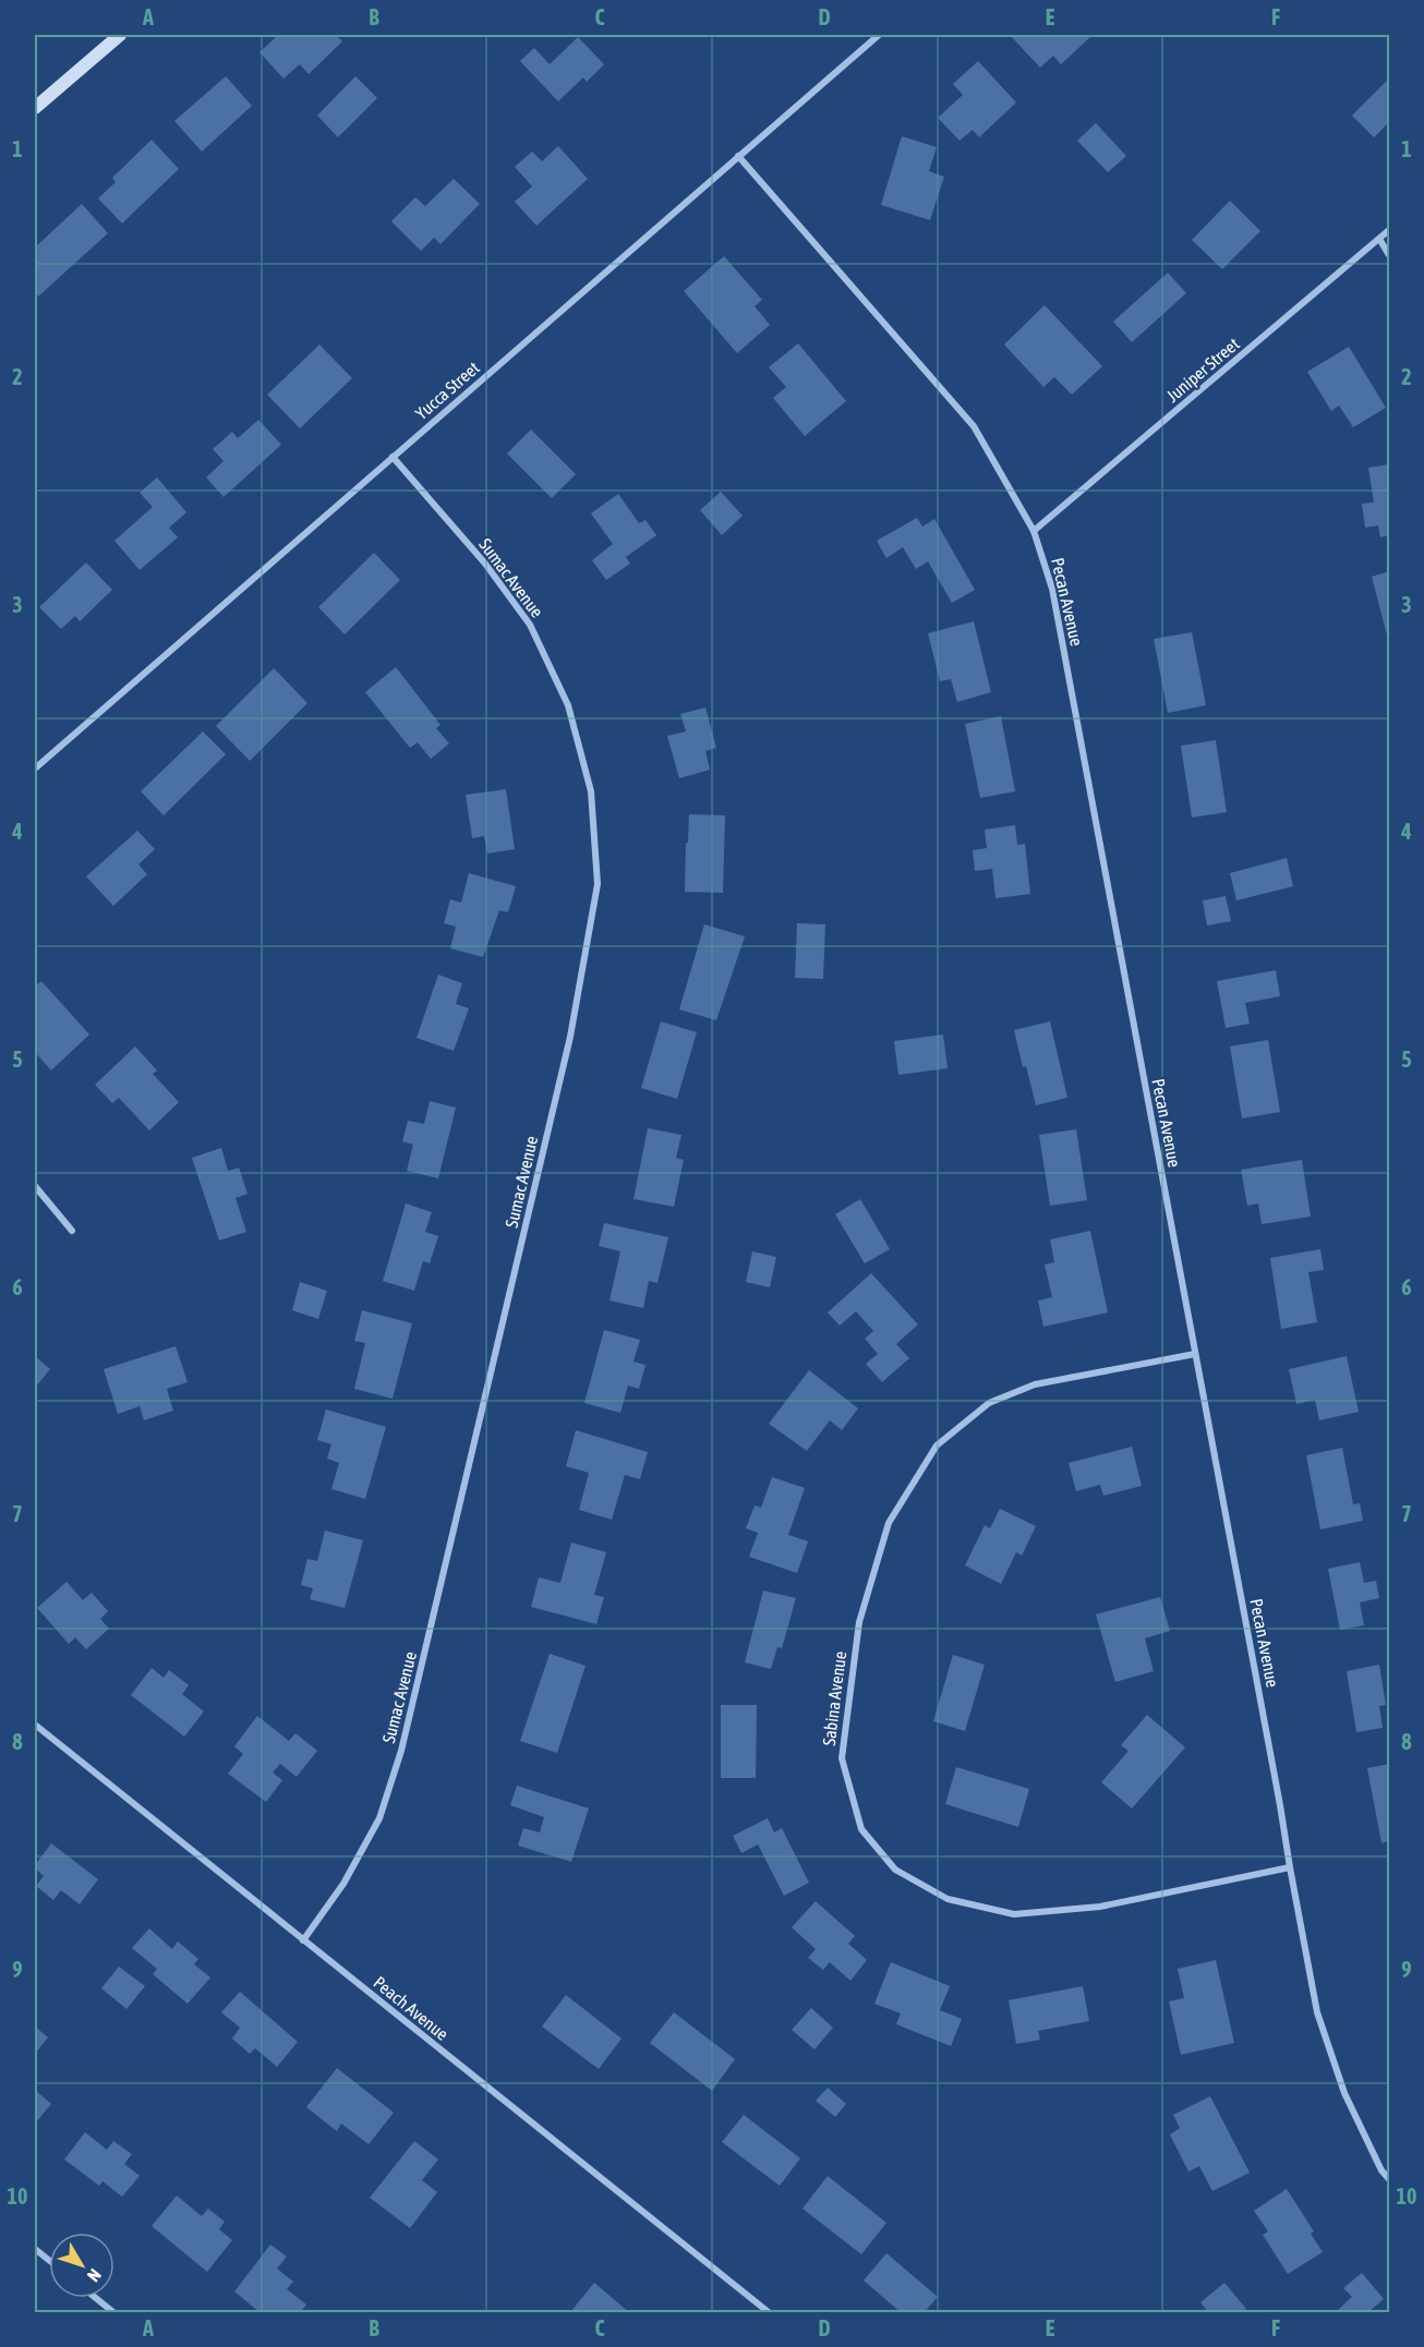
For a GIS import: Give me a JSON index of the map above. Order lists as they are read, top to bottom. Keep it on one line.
{"streets":{"street":["Juniper Street","Yucca Street","Sumac Avenue","Pecan Avenue","Sabina Avenue","Peach Avenue"]},"crossings":[["Juniper Street","Pecan Avenue"],["Yucca Street","Sumac Avenue"],["Yucca Street","Pecan Avenue"],["Sumac Avenue","Peach Avenue"],["Pecan Avenue","Sabina Avenue"]],"north":"bottom right","grid":{"columns":["A","B","C","D","E","F"],"rows":["1","2","3","4","5","6","7","8","9","10"]}}
